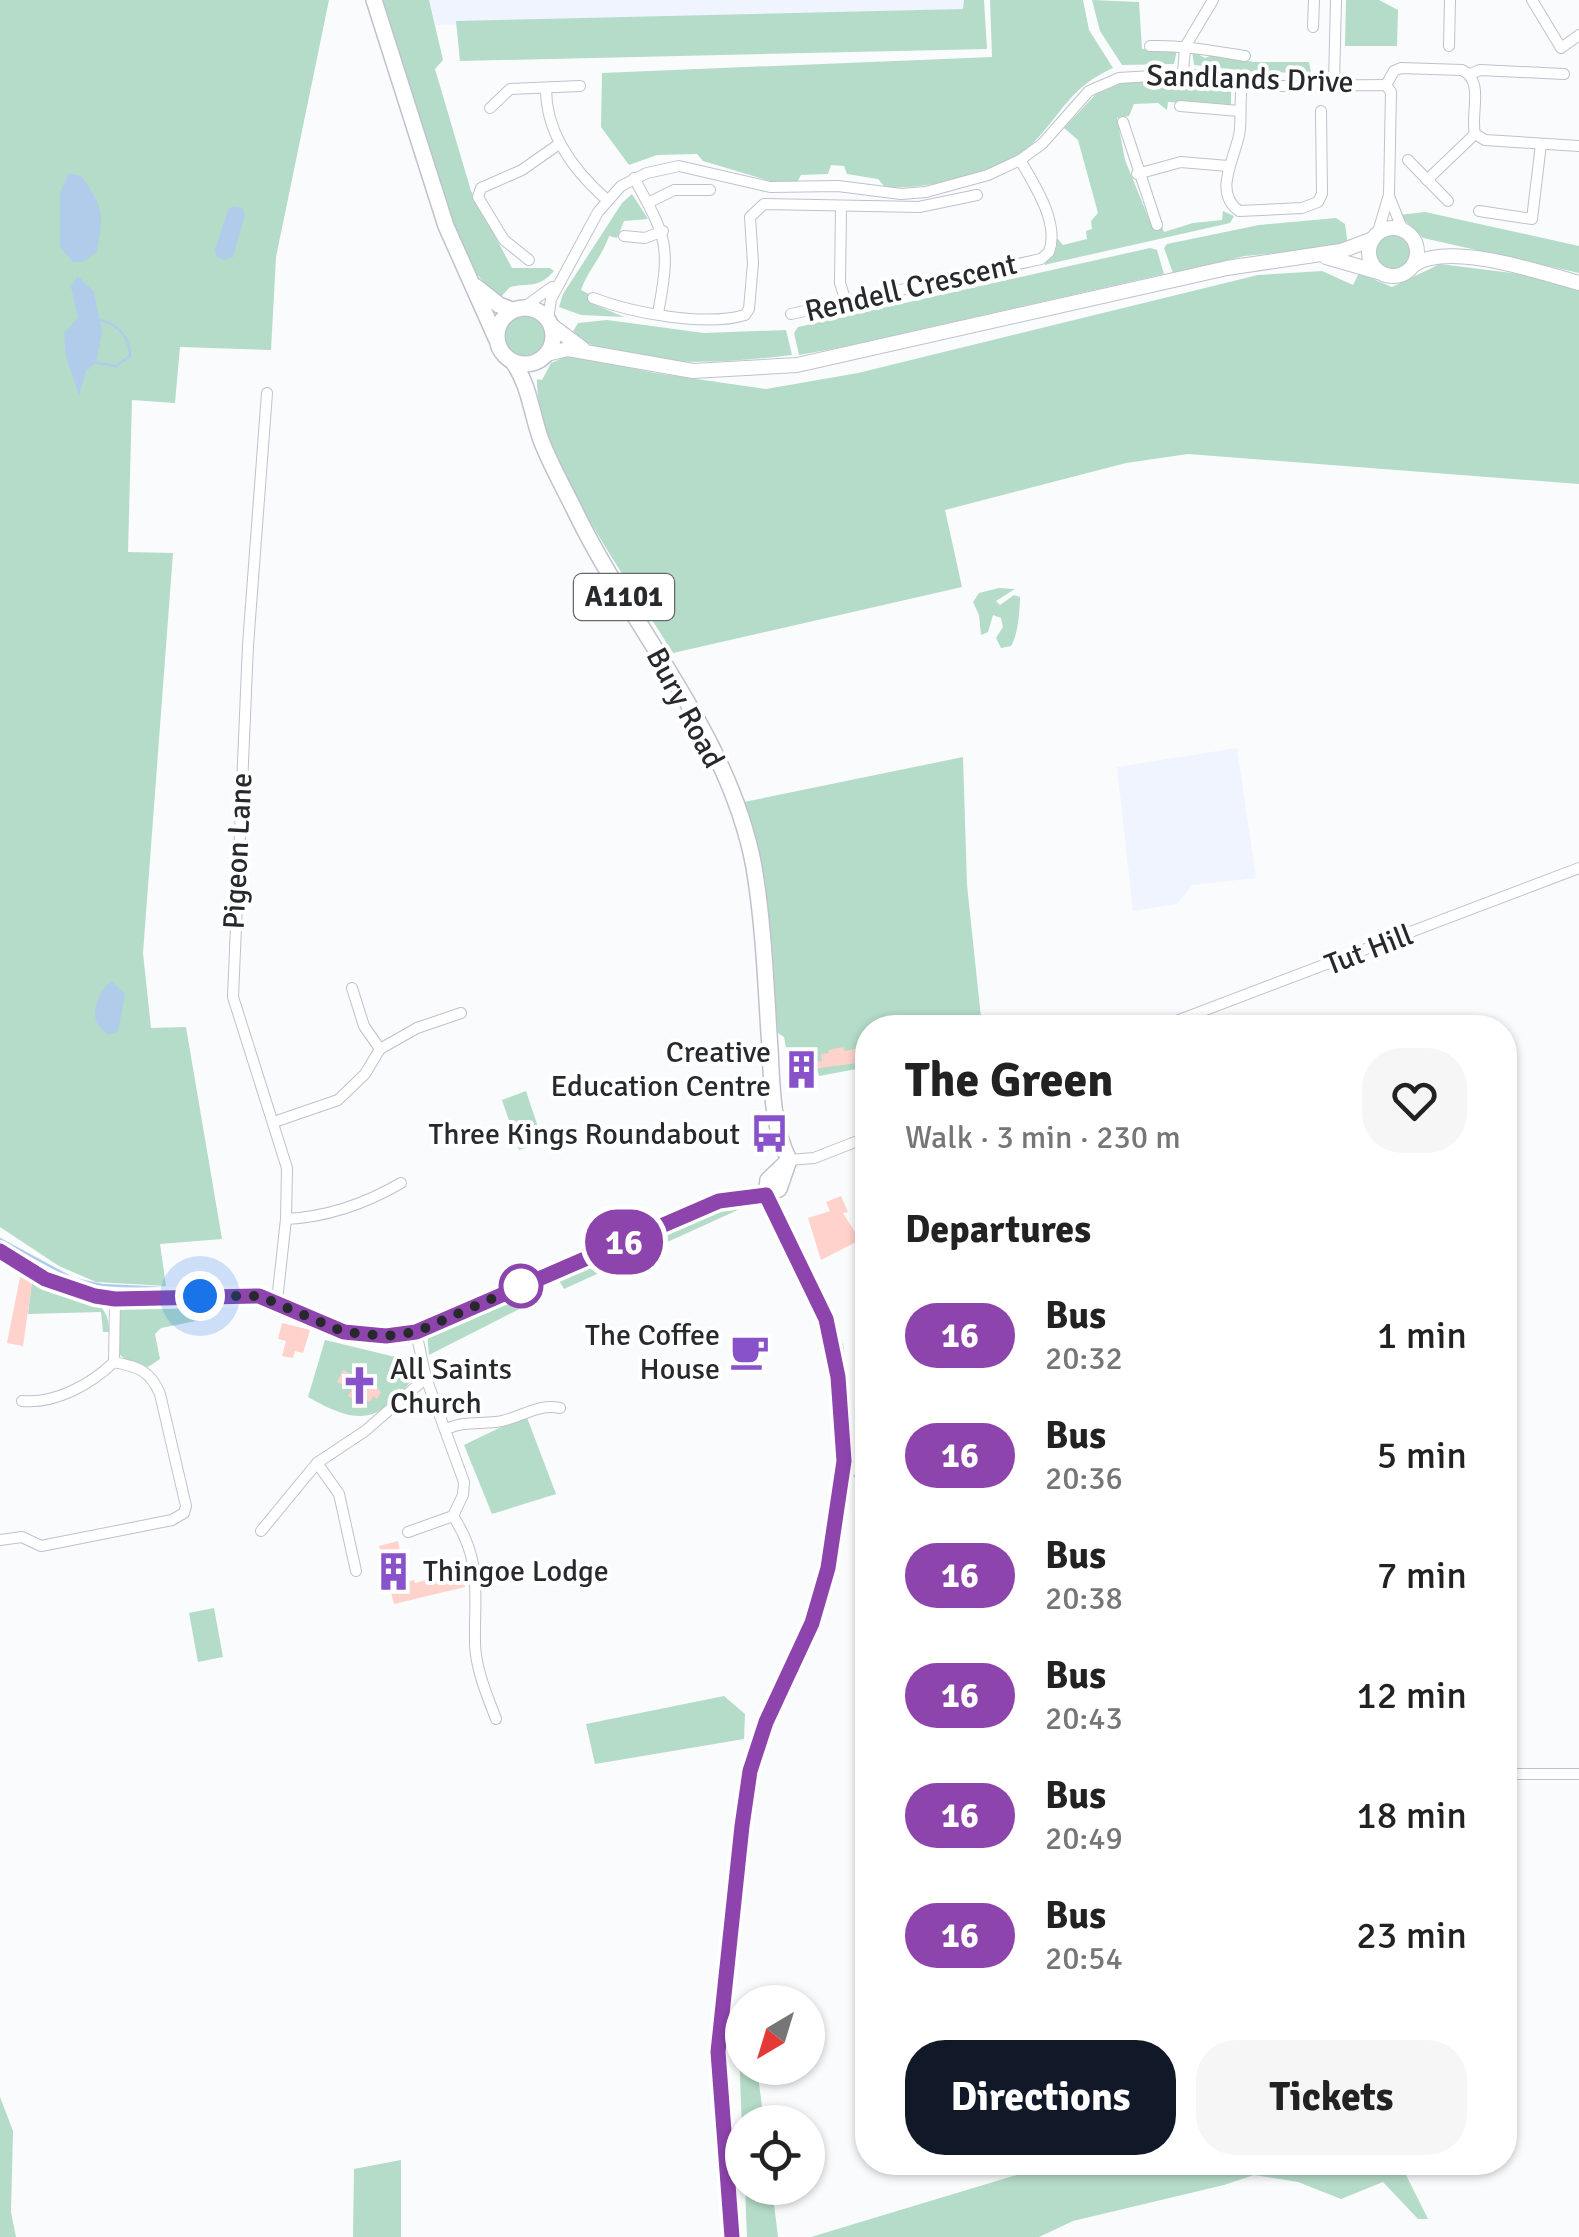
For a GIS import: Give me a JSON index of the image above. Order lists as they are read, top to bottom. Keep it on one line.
{"streets":{"main road":["A1101","Bury Road"],"street":["Sandlands Drive","Rendell Crescent","Pigeon Lane","Tut Hill"]},"crossings":[["Sandlands Drive","Rendell Crescent"],["Sandlands Drive","Bury Road"]],"places":{"building":["Creative Education Centre","Thingoe Lodge"],"bus stop":["Three Kings Roundabout"],"cafe":["The Coffee House"],"church":["All Saints Church"]},"lines":["bus line 16"],"north":"bottom left","page":{"on_map":"16","heading":[["The Green","Walk · 3 min · 230 m"],"Departures"],"list":[{"mark":"16","name":"Bus","note":"20:32","value":"1 min"},{"mark":"16","name":"Bus","note":"20:36","value":"5 min"},{"mark":"16","name":"Bus","note":"20:38","value":"7 min"},{"mark":"16","name":"Bus","note":"20:43","value":"12 min"},{"mark":"16","name":"Bus","note":"20:49","value":"18 min"},{"mark":"16","name":"Bus","note":"20:54","value":"23 min"}],"buttons":["Directions","Tickets"]}}
